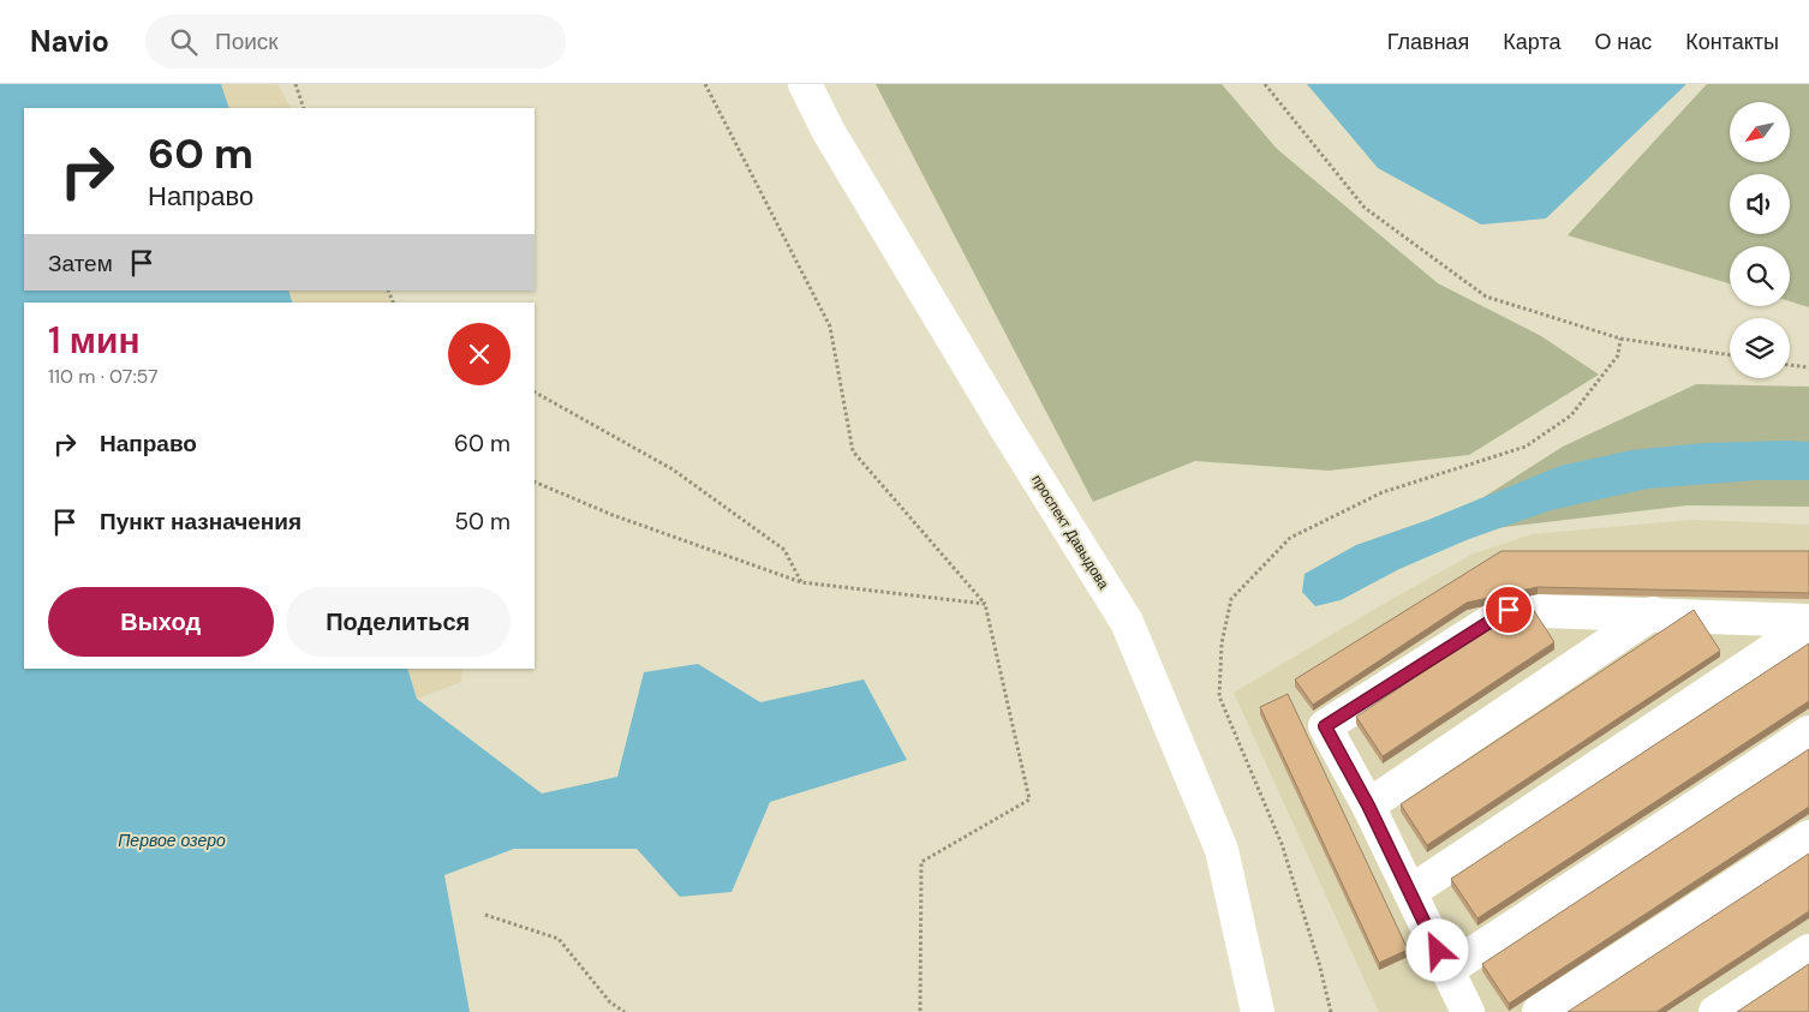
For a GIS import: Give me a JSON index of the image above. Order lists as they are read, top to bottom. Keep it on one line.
{"streets":{"street":["проспект Давыдова"]},"water":["Первое озеро"],"north":"bottom left","page":{"header":"Navio","search":"Поиск","nav":["Главная","Карта","О нас","Контакты"],"turn":["60 m","Направо"],"then":"Затем","heading":["1 мин","110 m · 07:57"],"list":[{"name":"Направо","value":"60 m"},{"name":"Пункт назначения","value":"50 m"}],"buttons":["Выход","Поделиться"]}}
